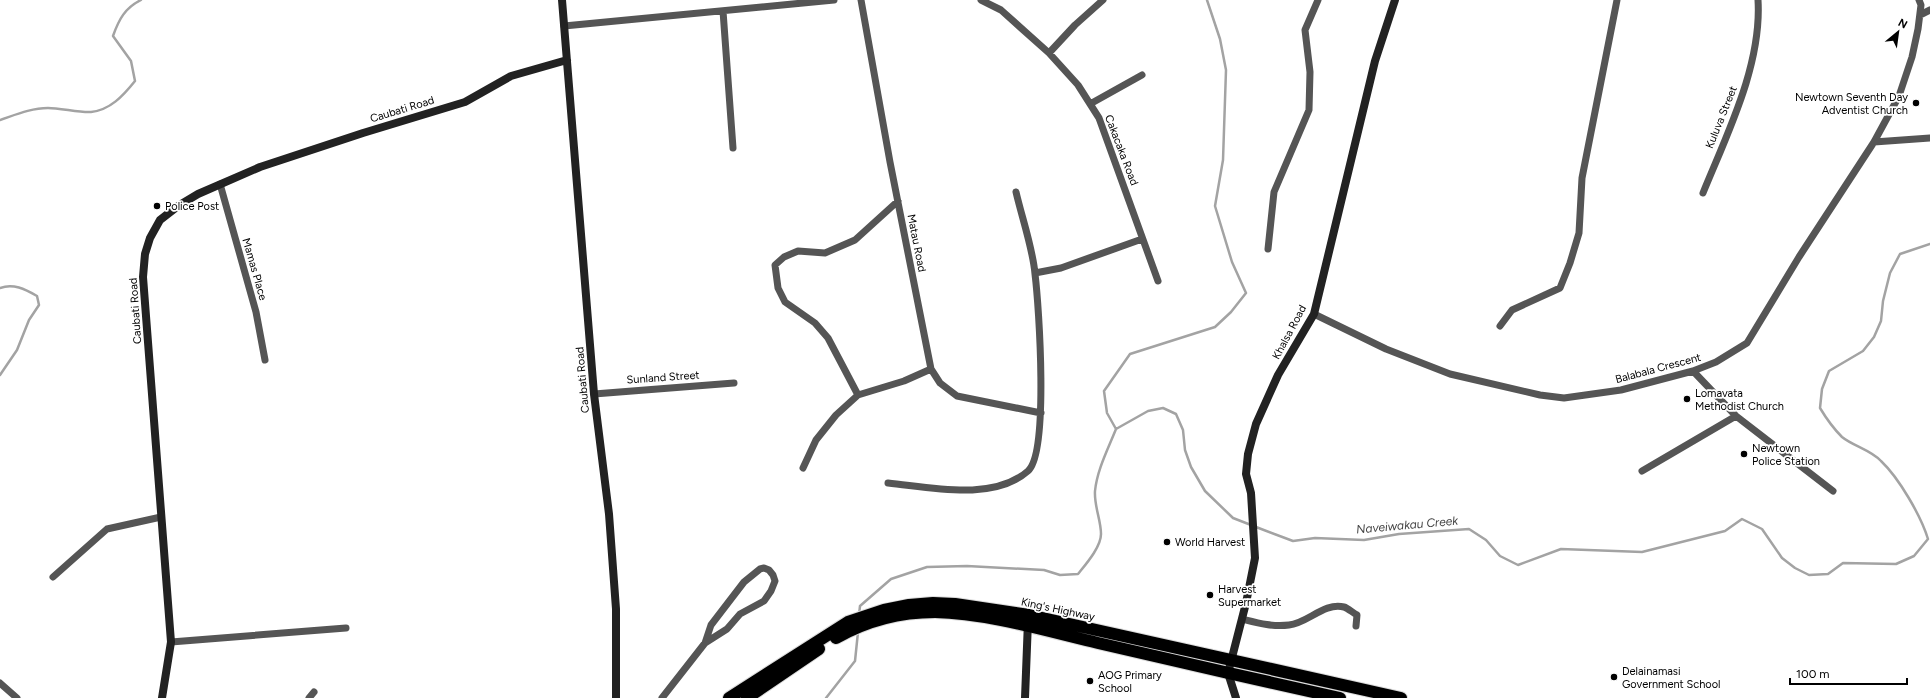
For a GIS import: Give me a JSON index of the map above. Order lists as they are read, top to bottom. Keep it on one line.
{"streets":{"highway":["King's Highway"],"street":["Caubati Road","Kuluva Street","Cakacaka Road","Matau Road","Mamas Place","Khalsa Road","Balabala Crescent","Sunland Street"]},"crossings":[["Caubati Road","Mamas Place"],["Caubati Road","Sunland Street"],["Khalsa Road","Balabala Crescent"],["Khalsa Road","King's Highway"]],"water":["Naveiwakau Creek"],"places":["Newtown Seventh Day Adventist Church","Police Post","Lomavata Methodist Church","Newtown Police Station","World Harvest","Harvest Supermarket","Delainamasi Government School","AOG Primary School"],"scale_bar":"100 m","north":"top right"}
